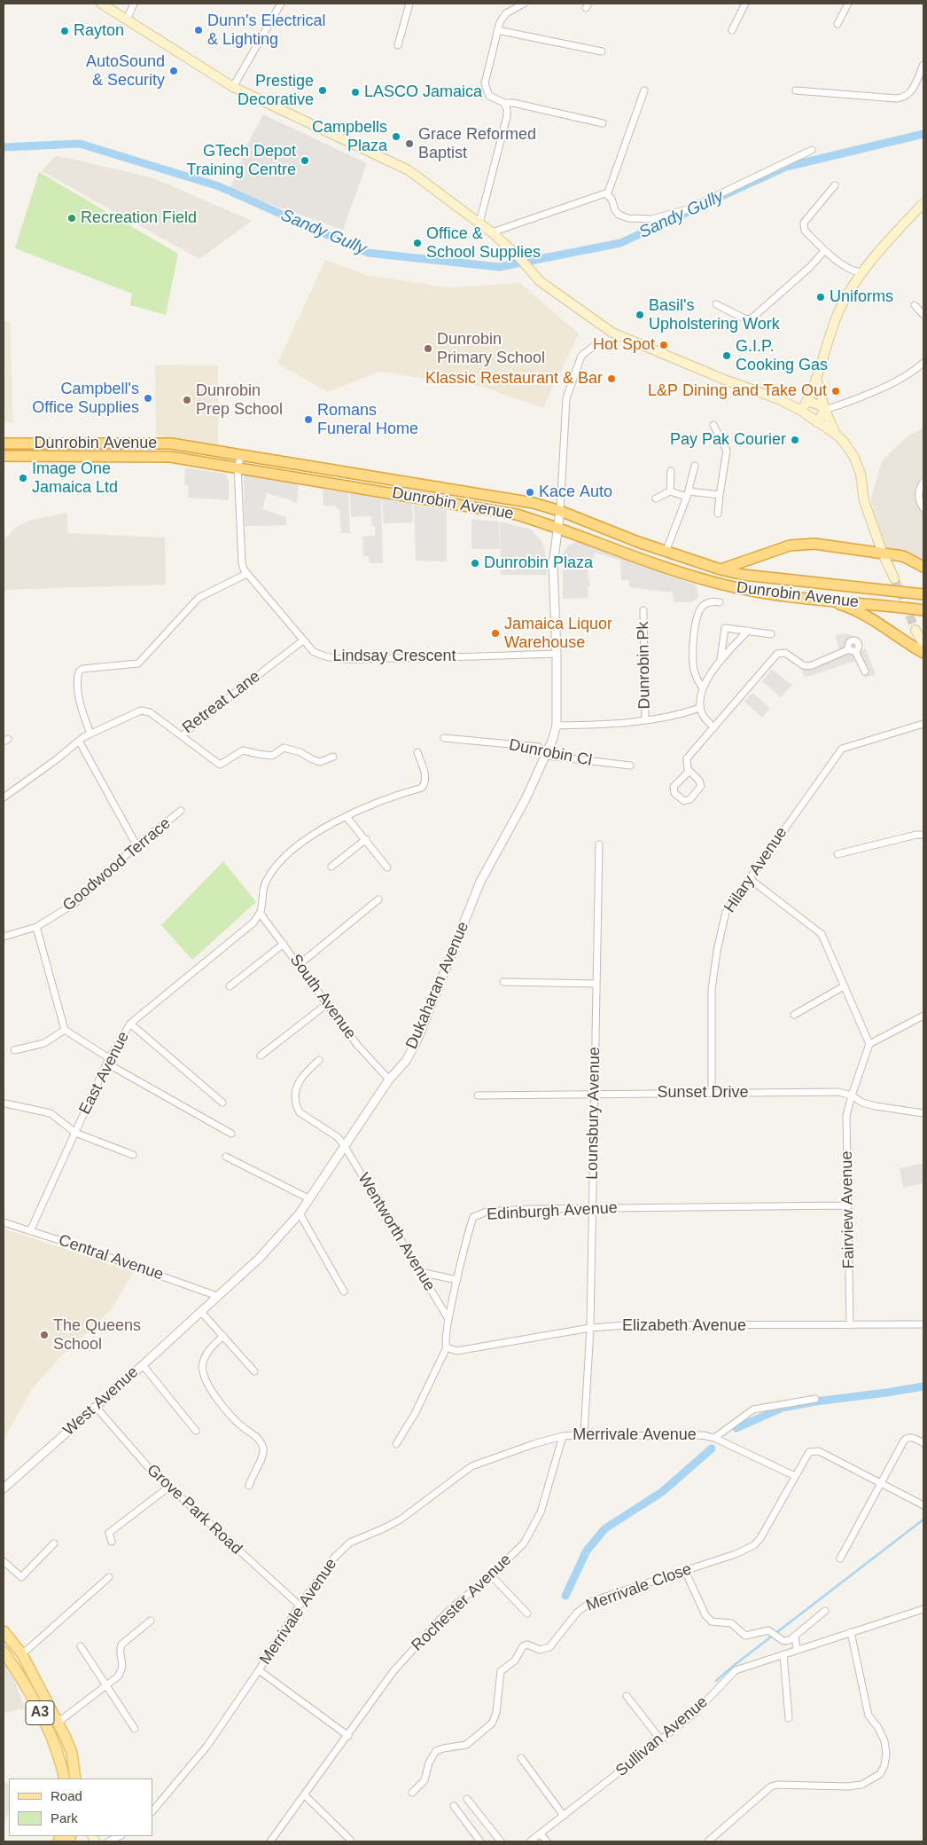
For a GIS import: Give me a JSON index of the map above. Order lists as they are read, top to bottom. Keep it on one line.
{"streets":{"highway":["Dunrobin Avenue"],"main road":["A3"],"street":["Lindsay Crescent","Dunrobin Pk","Retreat Lane","Dunrobin Cl","Goodwood Terrace","Hilary Avenue","Dukaharan Avenue","South Avenue","East Avenue","Sunset Drive","Lounsbury Avenue","Fairview Avenue","Edinburgh Avenue","Wentworth Avenue","Central Avenue","Elizabeth Avenue","West Avenue","Merrivale Avenue","Grove Park Road","Merrivale Close","Rochester Avenue","Sullivan Avenue"]},"crossings":[["Dunrobin Avenue","Lindsay Crescent"],["Lindsay Crescent","Retreat Lane"],["Lindsay Crescent","Dukaharan Avenue"],["Dunrobin Cl","Dukaharan Avenue"],["Hilary Avenue","Sunset Drive"],["Dukaharan Avenue","South Avenue"],["Dukaharan Avenue","Wentworth Avenue"],["Dukaharan Avenue","Central Avenue"],["Dukaharan Avenue","West Avenue"],["South Avenue","East Avenue"],["East Avenue","Central Avenue"],["Sunset Drive","Lounsbury Avenue"],["Sunset Drive","Fairview Avenue"],["Lounsbury Avenue","Edinburgh Avenue"],["Lounsbury Avenue","Elizabeth Avenue"],["Lounsbury Avenue","Merrivale Avenue"],["Fairview Avenue","Edinburgh Avenue"],["Fairview Avenue","Elizabeth Avenue"],["Edinburgh Avenue","Wentworth Avenue"],["Edinburgh Avenue","Elizabeth Avenue"],["Central Avenue","West Avenue"],["West Avenue","Grove Park Road"],["Merrivale Avenue","Grove Park Road"],["Merrivale Avenue","Merrivale Close"],["Merrivale Avenue","Rochester Avenue"]],"water":["Sandy Gully"],"places":["Dunn's Electrical & Lighting","Rayton","AutoSound & Security","Prestige Decorative","LASCO Jamaica","Campbells Plaza","Grace Reformed Baptist","GTech Depot Training Centre","Recreation Field","Office & School Supplies","Uniforms","Basil's Upholstering Work","Hot Spot","Dunrobin Primary School","G.I.P. Cooking Gas","Klassic Restaurant & Bar","L&P Dining and Take Out","Campbell's Office Supplies","Dunrobin Prep School","Romans Funeral Home","Pay Pak Courier","Image One Jamaica Ltd","Kace Auto","Dunrobin Plaza","Jamaica Liquor Warehouse","The Queens School"],"legend":["Road","Park"]}
